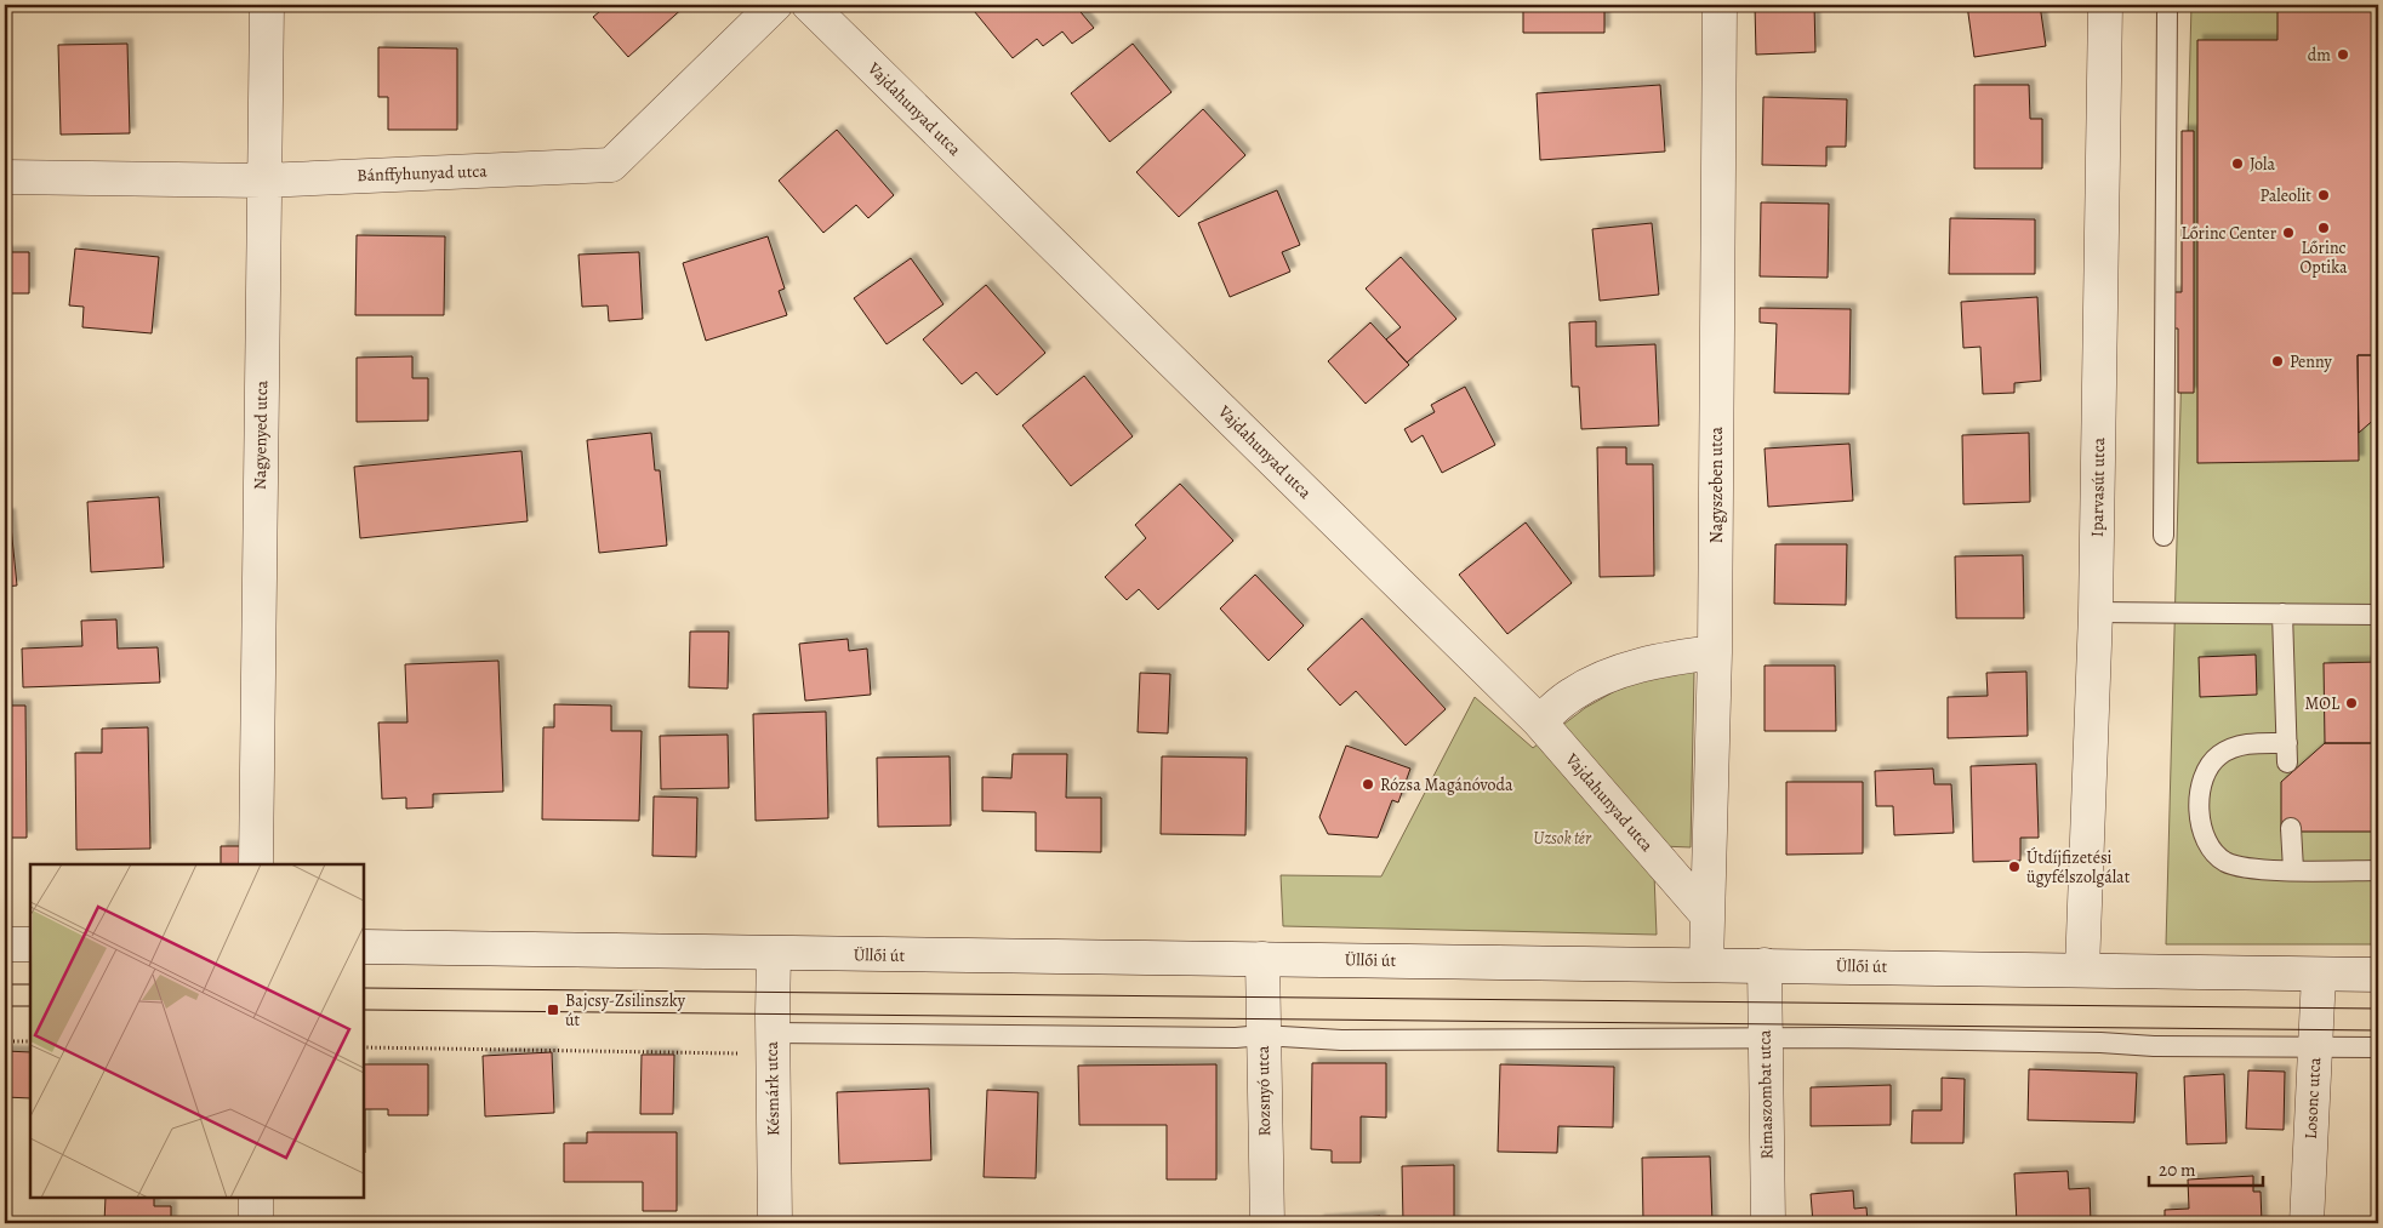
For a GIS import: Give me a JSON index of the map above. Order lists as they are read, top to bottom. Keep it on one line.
{"streets":{"street":["Vajdahunyad utca","Bánffyhunyad utca","Nagyenyed utca","Nagyszeben utca","Iparvasút utca","Üllői út","Késmárk utca","Rozsnyó utca","Rimaszombat utca","Losonc utca"]},"crossings":[["Vajdahunyad utca","Nagyszeben utca"],["Bánffyhunyad utca","Nagyenyed utca"],["Nagyszeben utca","Üllői út"],["Iparvasút utca","Üllői út"],["Üllői út","Késmárk utca"],["Üllői út","Rozsnyó utca"],["Üllői út","Rimaszombat utca"],["Üllői út","Losonc utca"]],"parks":["Uzsok tér"],"places":{"other":["dm","Jola","Paleolit","Lőrinc Optika","Lőrinc Center","Penny","MOL","Rózsa Magánóvoda","Útdíjfizetési ügyfélszolgálat"],"transit":["Bajcsy-Zsilinszky út"]},"scale_bar":"20 m"}
